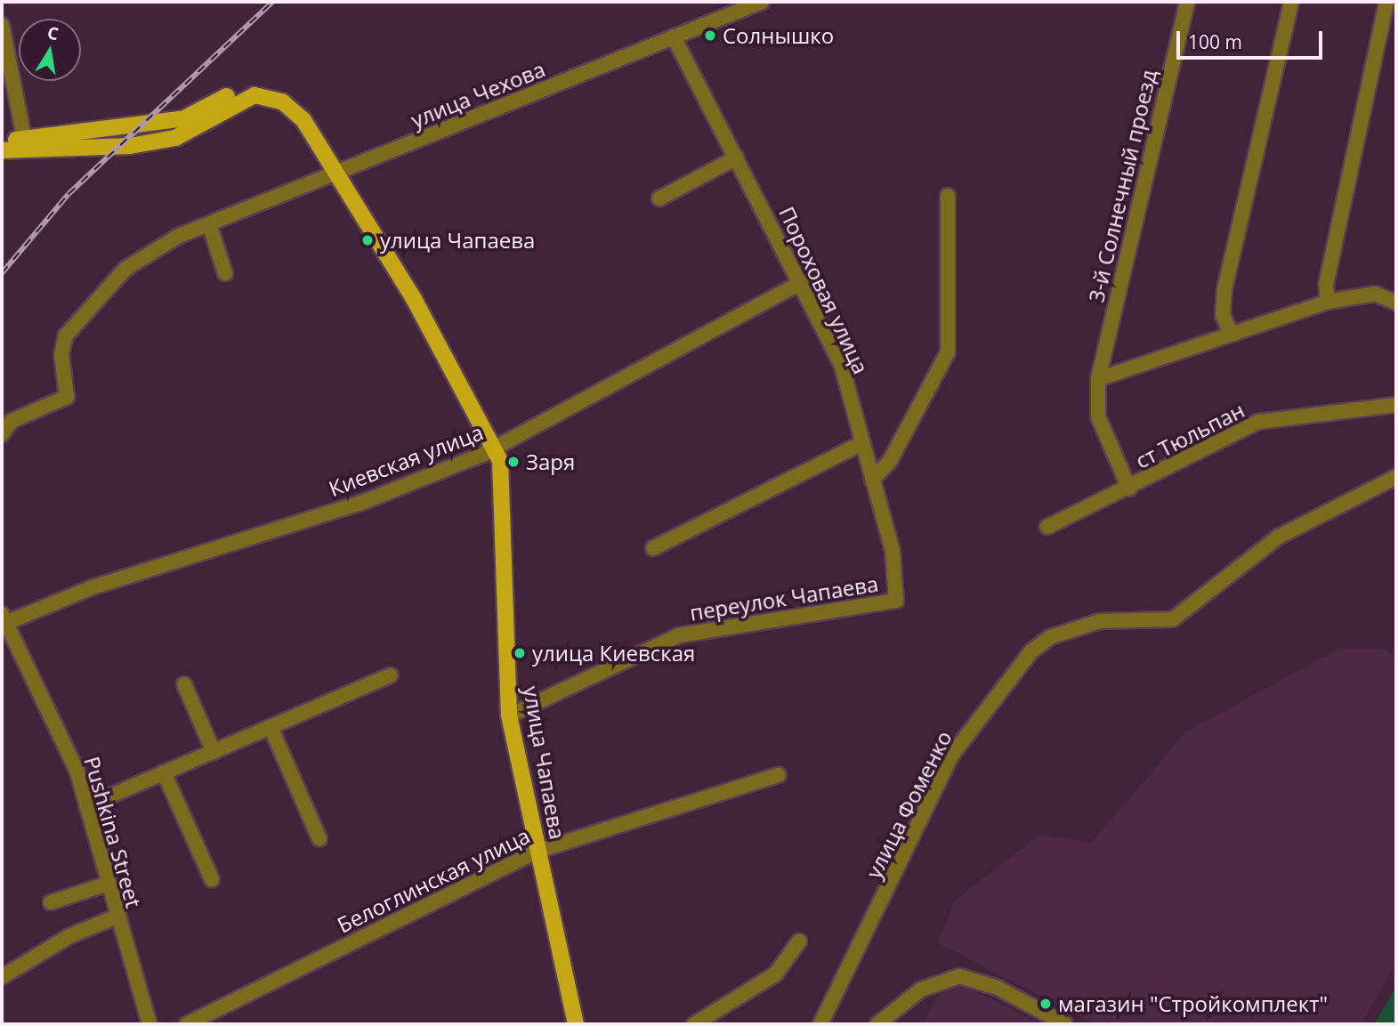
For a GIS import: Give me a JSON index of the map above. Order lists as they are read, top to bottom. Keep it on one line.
{"streets":{"main road":["улица Чапаева"],"street":["улица Чехова","3-й Солнечный проезд","Пороховая улица","ст Тюльпан","Киевская улица","переулок Чапаева","улица Фоменко","Pushkina Street","Белоглинская улица"]},"crossings":[["улица Чехова","Пороховая улица"],["улица Чехова","улица Чапаева"],["3-й Солнечный проезд","ст Тюльпан"],["Пороховая улица","Киевская улица"],["Пороховая улица","переулок Чапаева"],["Киевская улица","улица Чапаева"],["Киевская улица","Pushkina Street"],["переулок Чапаева","улица Чапаева"],["улица Чапаева","Белоглинская улица"]],"places":["Солнышко","улица Чапаева","Заря","улица Киевская","магазин \"Стройкомплект\""],"scale_bar":"100 m","north":"top"}
